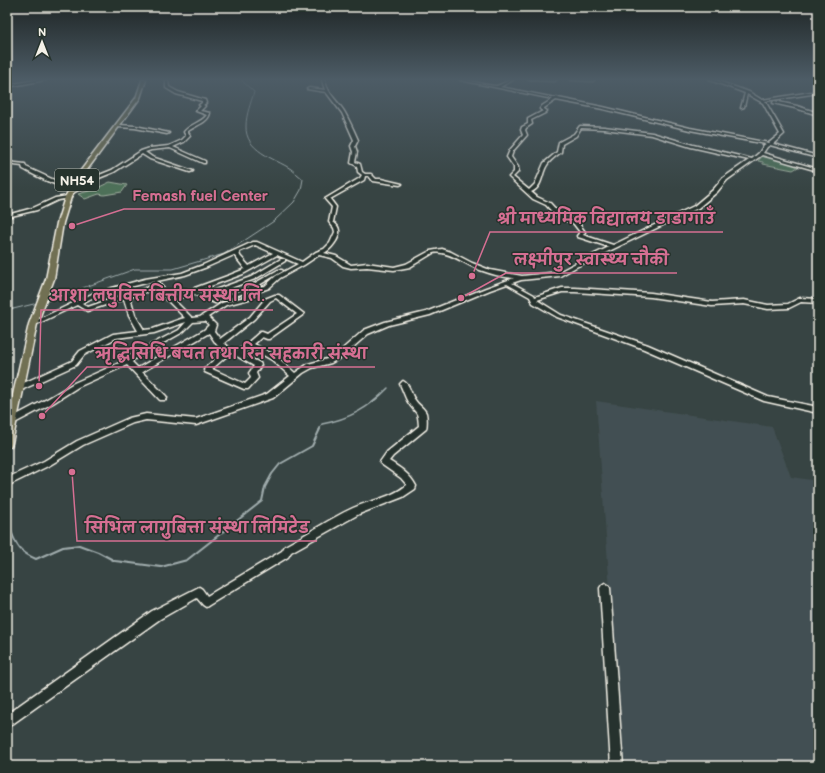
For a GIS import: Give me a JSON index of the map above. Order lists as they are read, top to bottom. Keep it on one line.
{"streets":{"main road":["NH54"]},"places":["Femash fuel Center","श्री माध्यमिक विद्यालय डाडागाउँ","लक्ष्मीपुर स्वास्थ्य चौकी","आशा लघुवित्त बित्तीय संस्था लि.","ऋद्धिसिधि बचत तथा रिन सहकारी संस्था","सिभिल लागुबित्ता संस्था लिमिटेड"],"north":"top"}
